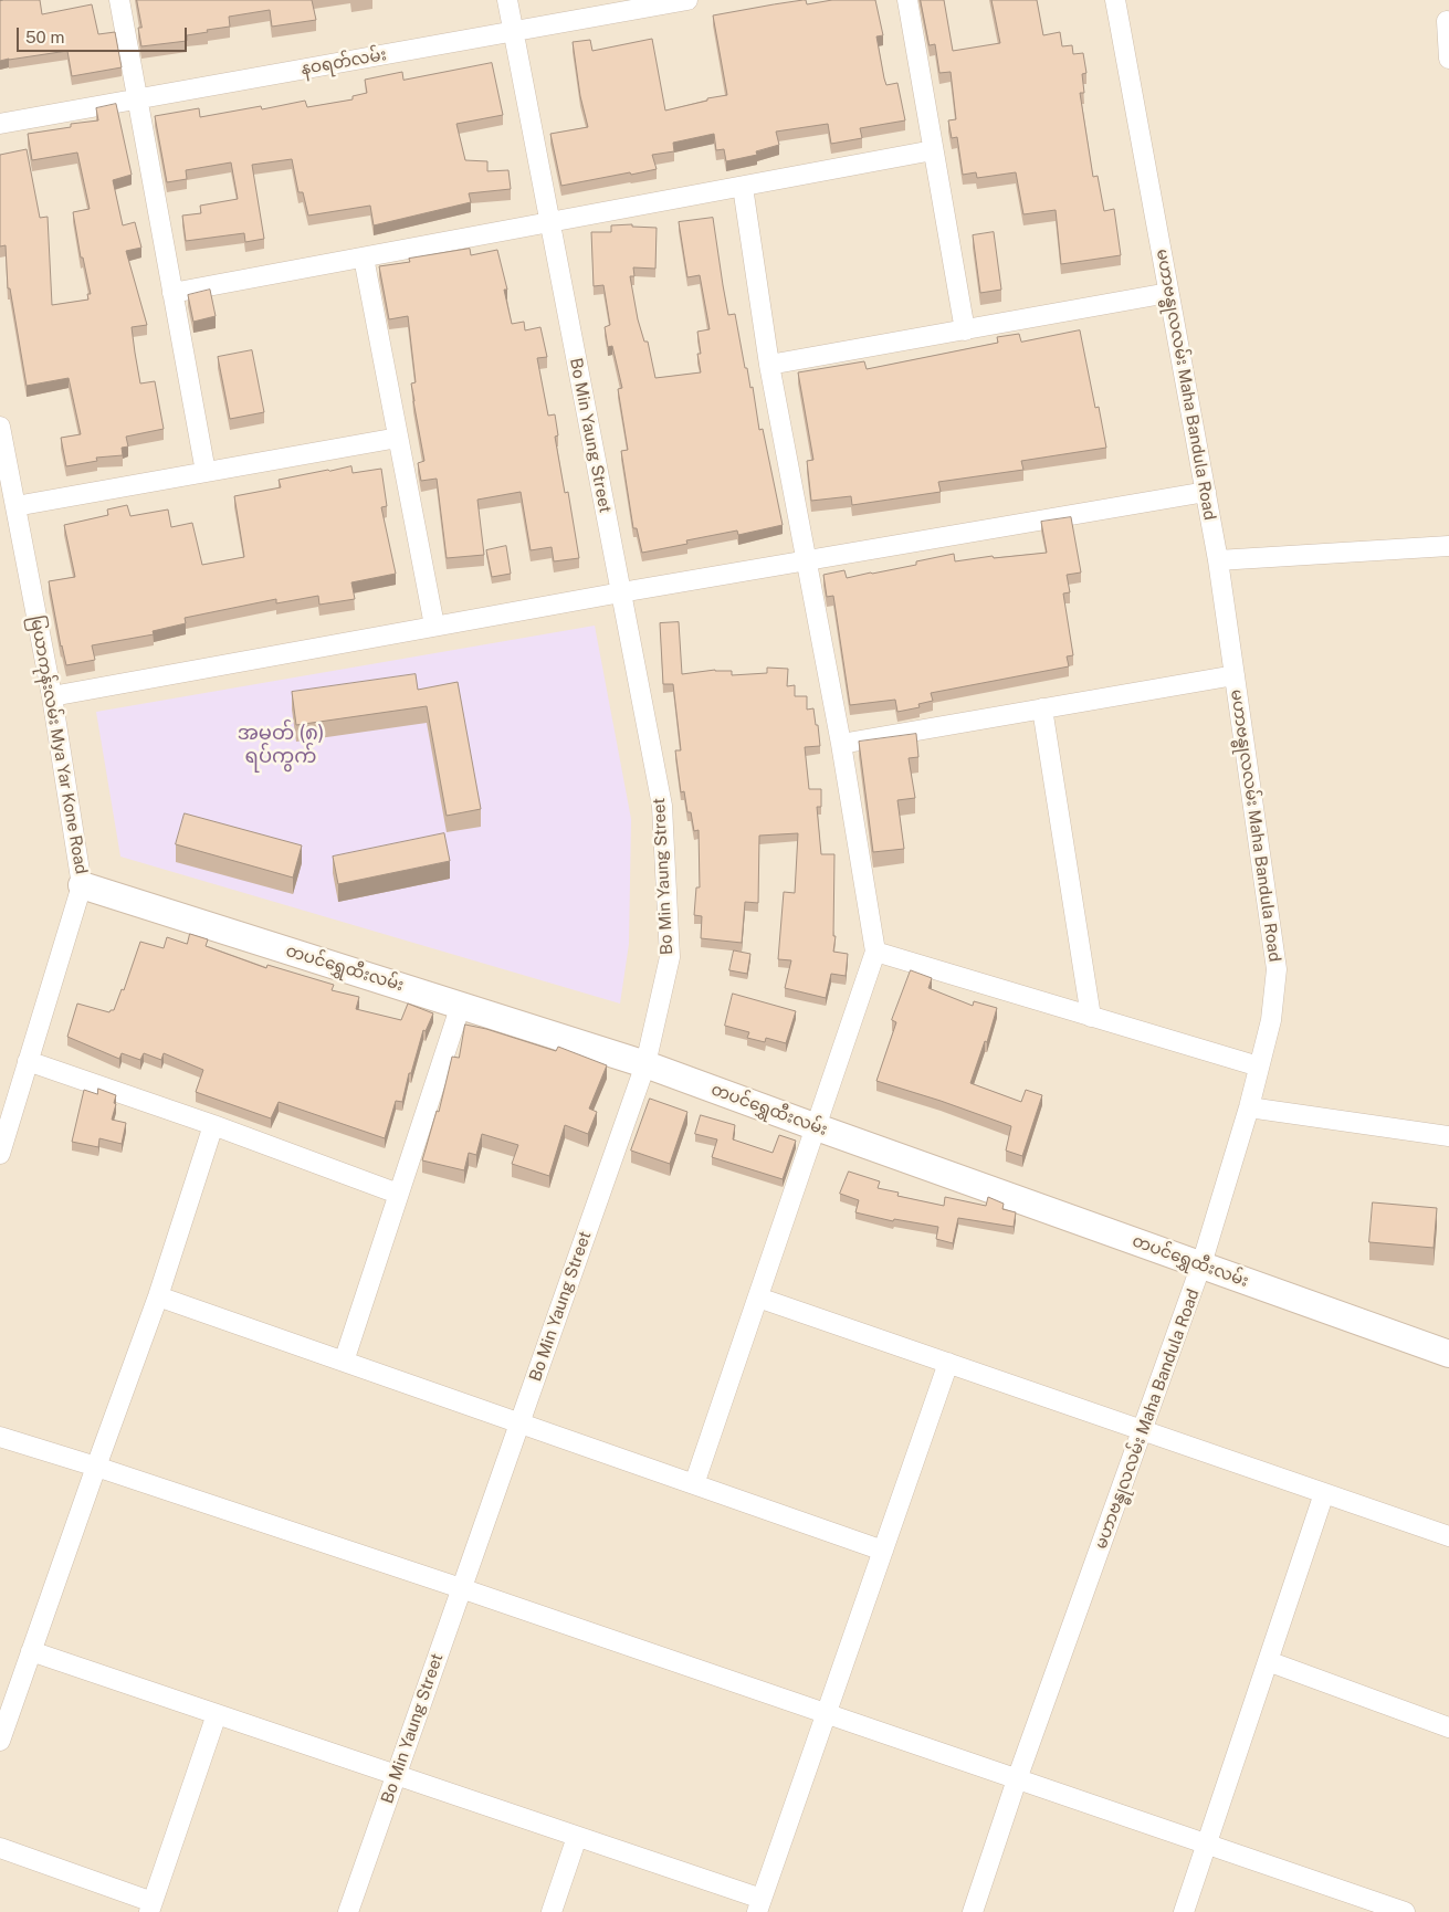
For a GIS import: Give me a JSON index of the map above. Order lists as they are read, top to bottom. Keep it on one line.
{"streets":{"street":["နဝရတ်လမ်း","မဟာဗန္ဓုလလမ်း Maha Bandula Road","Bo Min Yaung Street","မြယာကုန်းလမ်း Mya Yar Kone Road","တပင်ရွှေထီးလမ်း"]},"crossings":[["နဝရတ်လမ်း","Bo Min Yaung Street"],["မဟာဗန္ဓုလလမ်း Maha Bandula Road","တပင်ရွှေထီးလမ်း"],["Bo Min Yaung Street","တပင်ရွှေထီးလမ်း"],["မြယာကုန်းလမ်း Mya Yar Kone Road","တပင်ရွှေထီးလမ်း"]],"districts":["အမှတ် (၈) ရပ်ကွက်"],"scale_bar":"50 m"}
